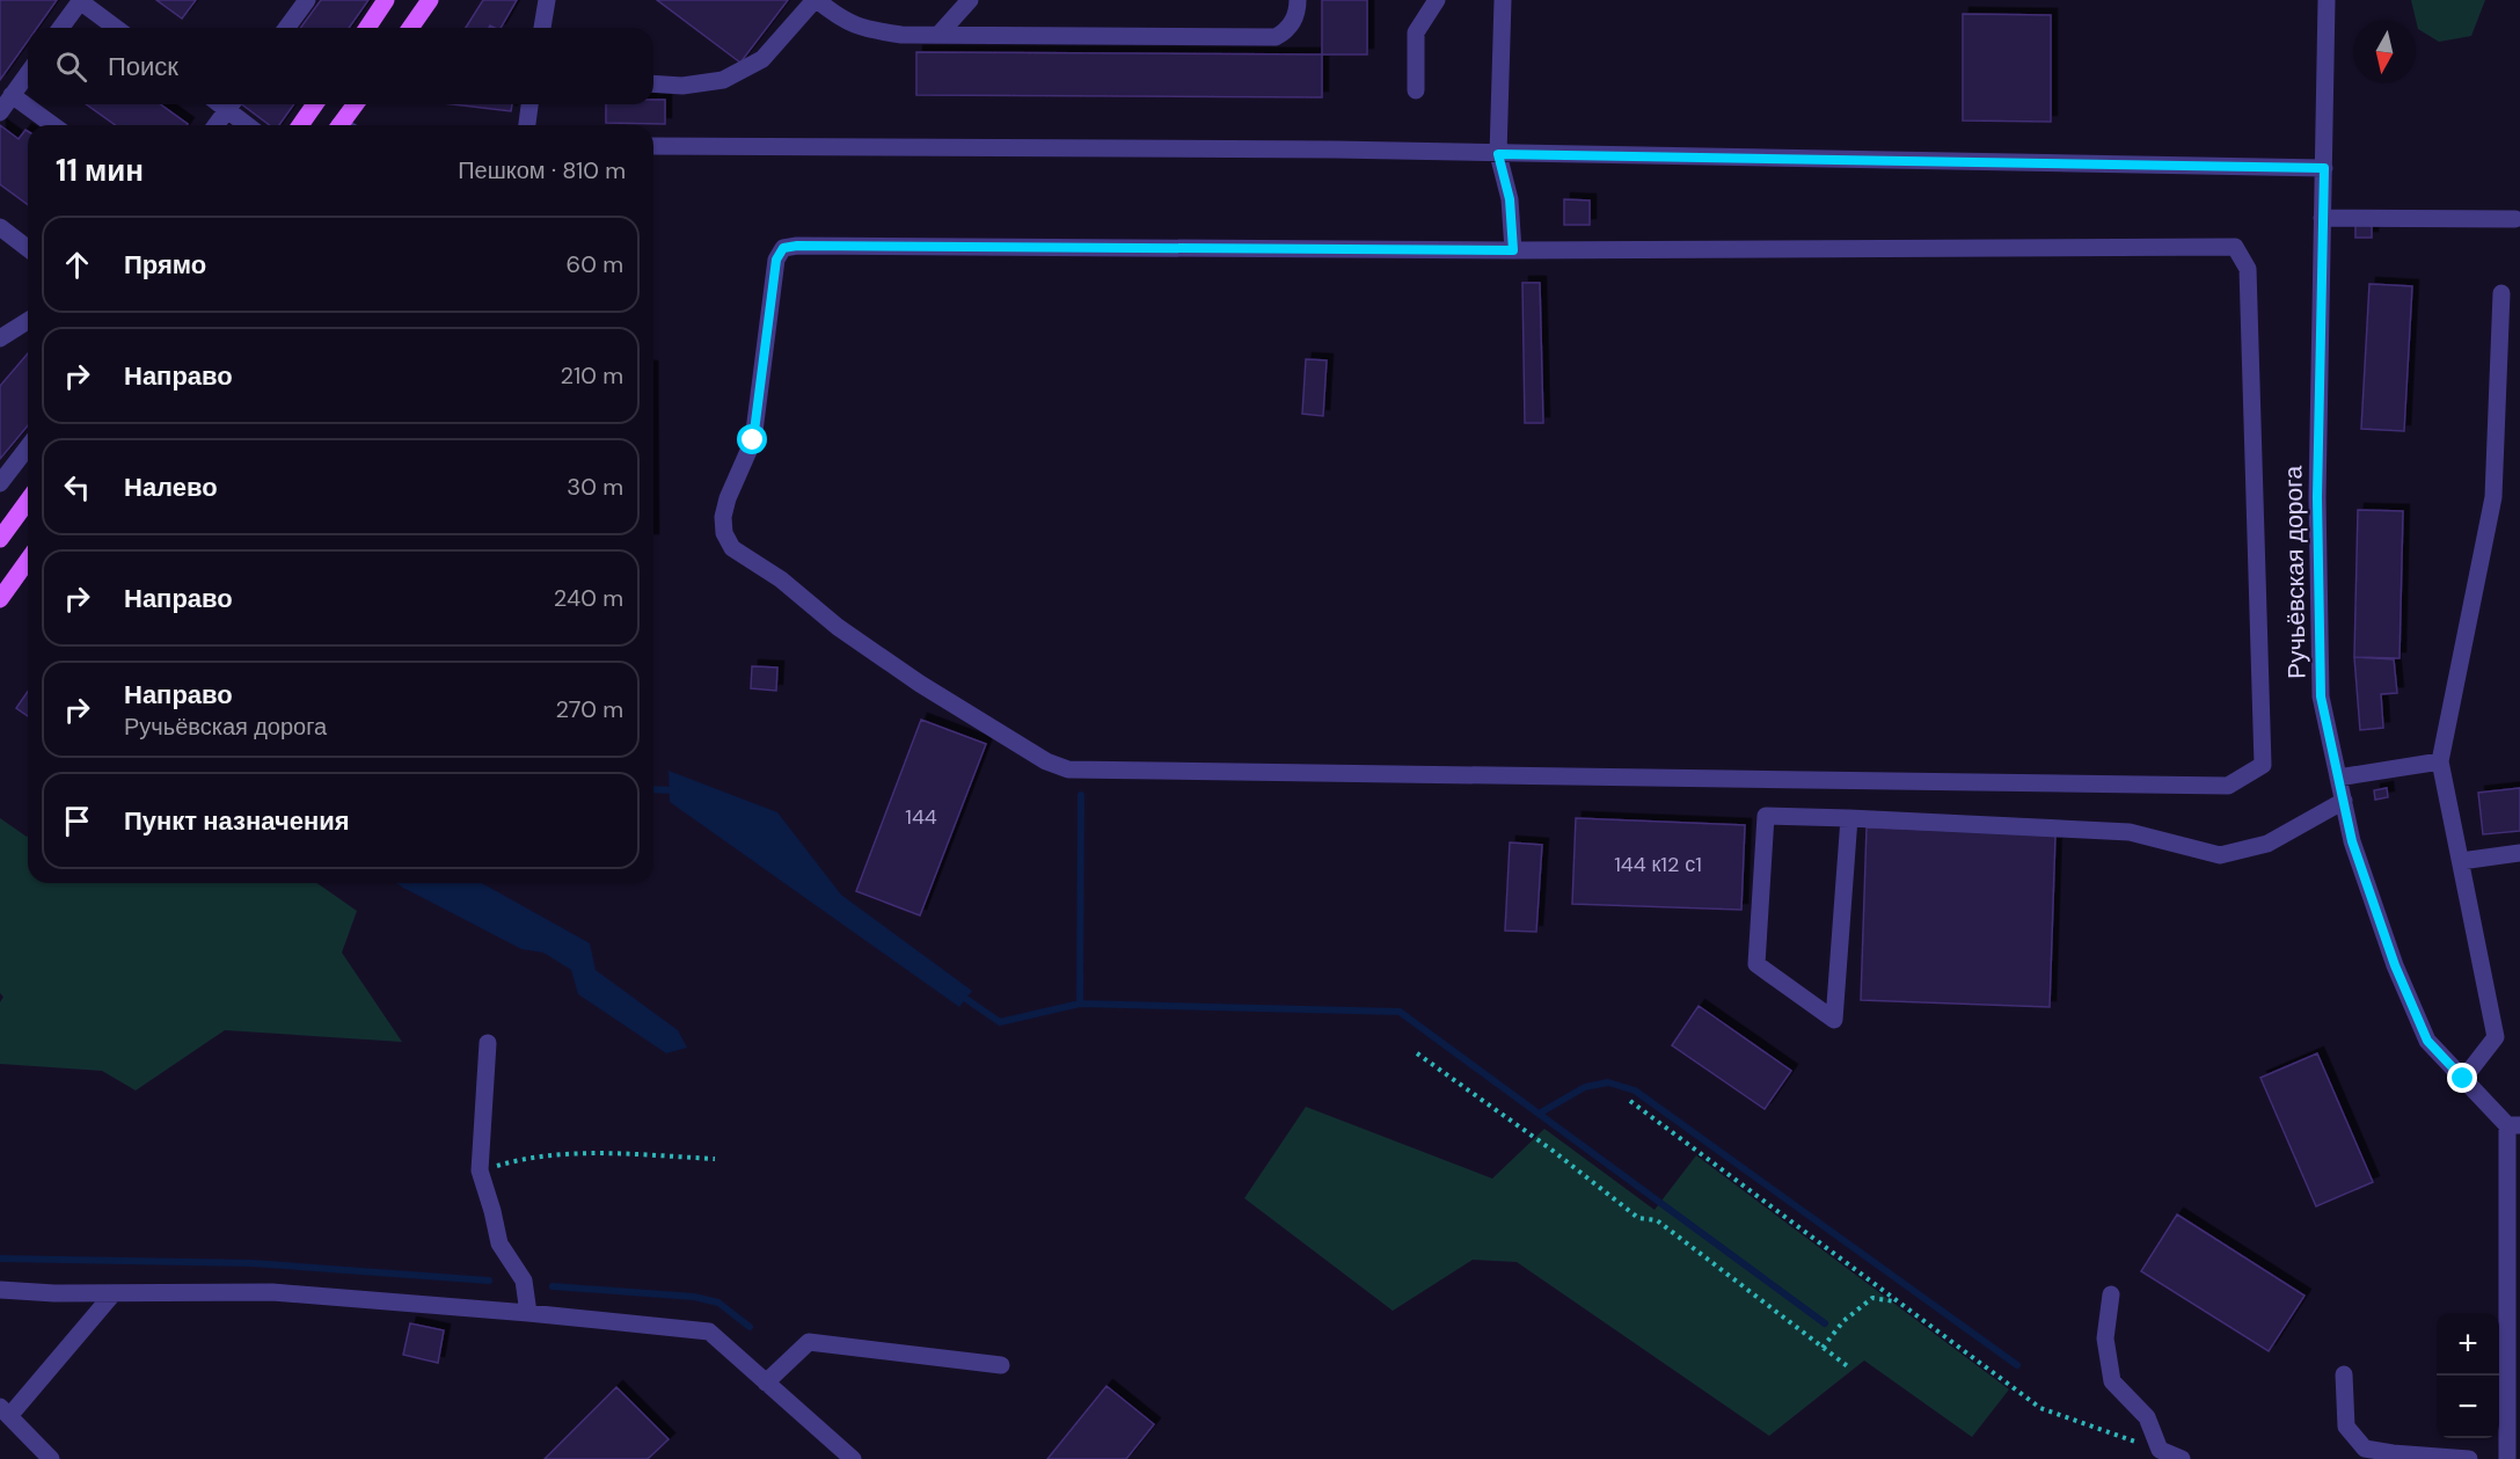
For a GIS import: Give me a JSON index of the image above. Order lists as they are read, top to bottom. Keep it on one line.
{"streets":{"street":["Ручьёвская дорога"]},"house_numbers":["144","144 к12 с1"],"north":"bottom","page":{"search":"Поиск","heading":["11 мин","Пешком · 810 m"],"list":[["Прямо","60 m"],["Направо","210 m"],["Налево","30 m"],["Направо","240 m"],["Направо","Ручьёвская дорога","270 m"],"Пункт назначения"],"map_buttons":["+","−"]}}
